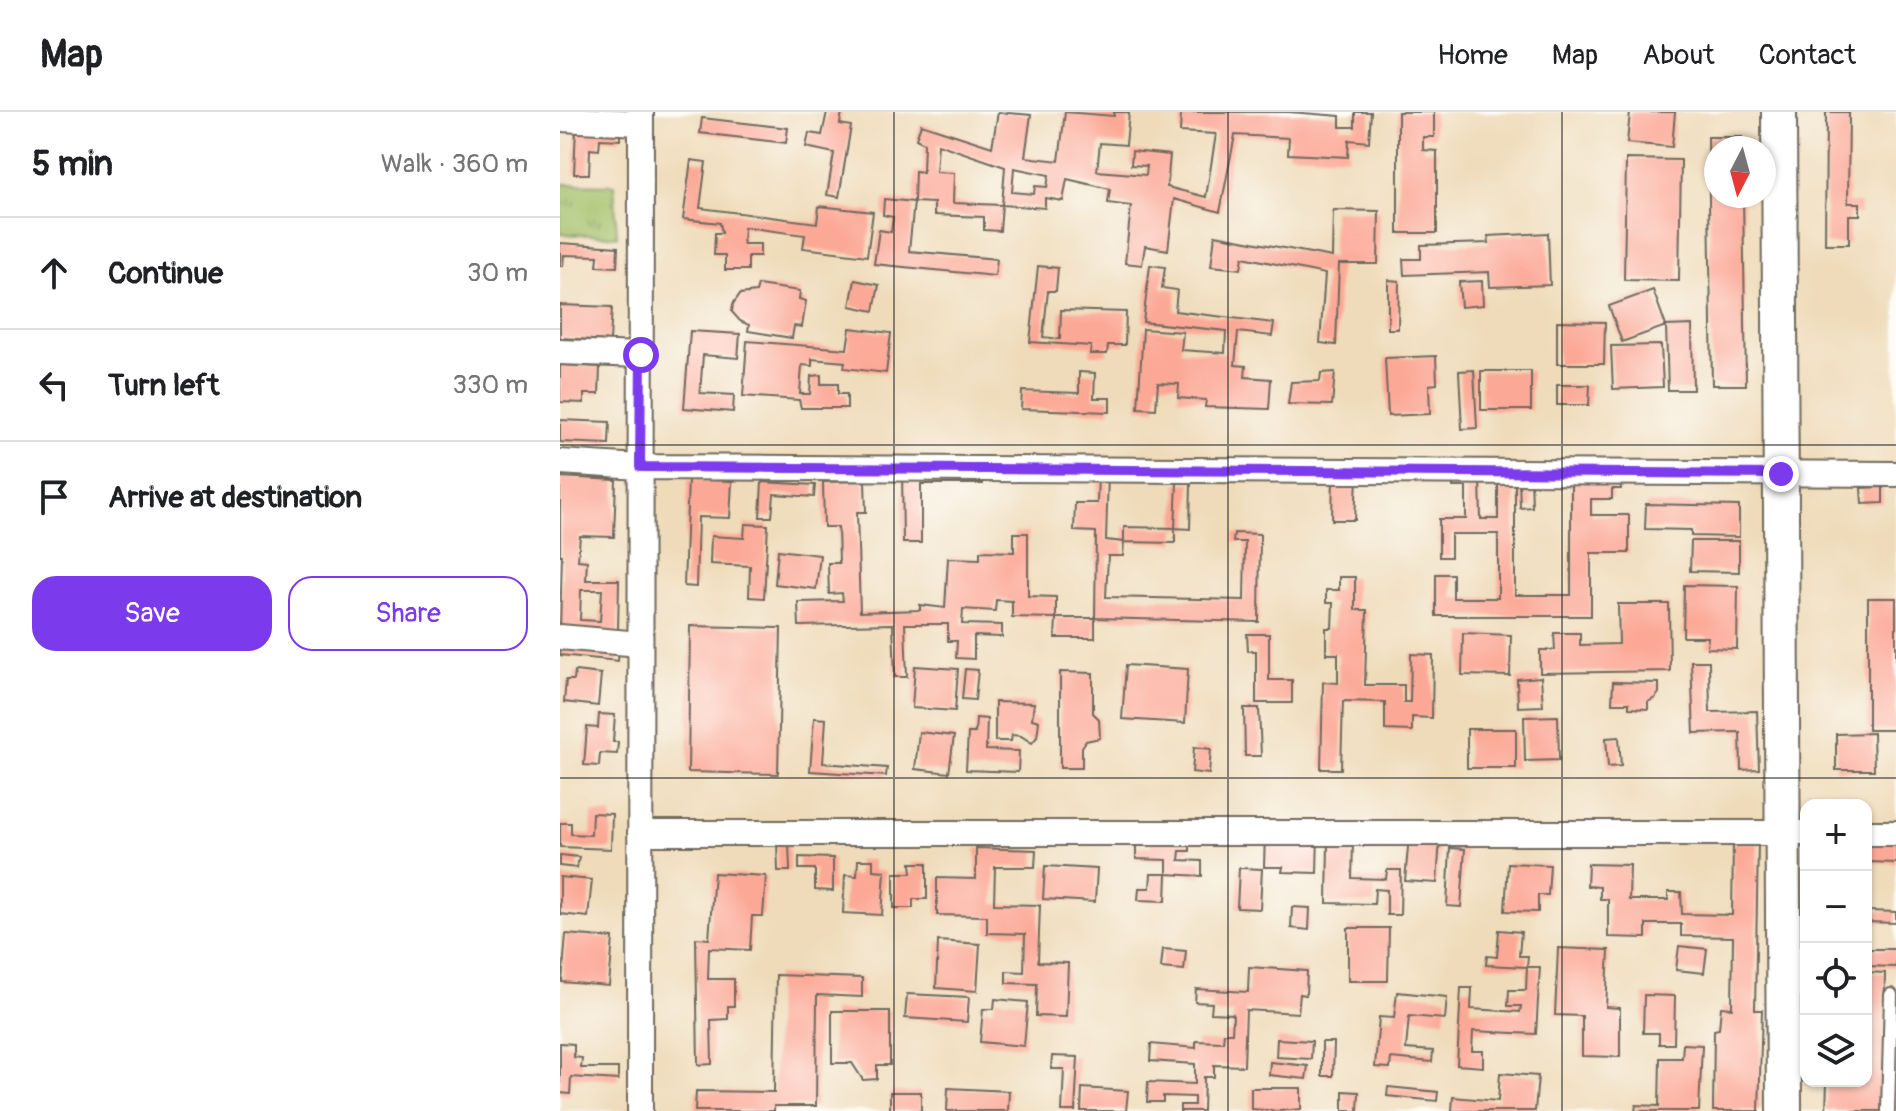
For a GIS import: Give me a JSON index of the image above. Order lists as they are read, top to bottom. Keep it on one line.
{"north":"bottom","page":{"header":"Map","nav":["Home","Map","About","Contact"],"heading":["5 min","Walk · 360 m"],"list":[["Continue","30 m"],["Turn left","330 m"],"Arrive at destination"],"buttons":["Save","Share"],"map_buttons":["+","−"]}}
